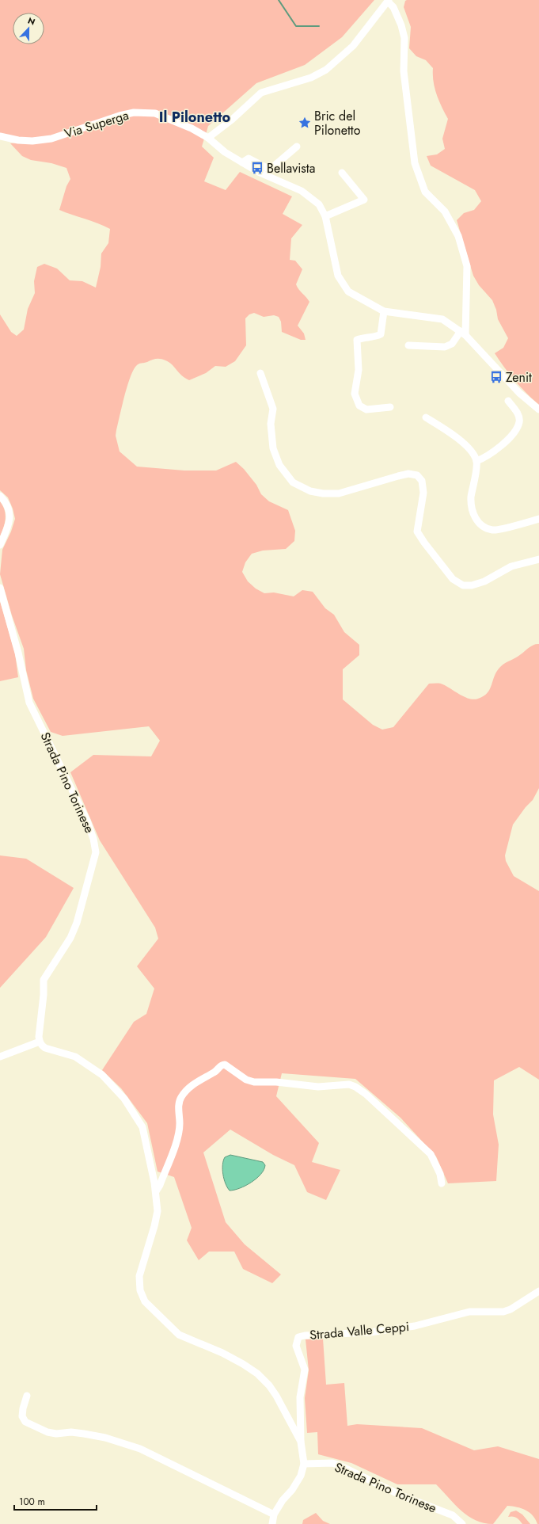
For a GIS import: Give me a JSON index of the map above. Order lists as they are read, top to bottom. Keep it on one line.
{"streets":{"street":["Via Superga","Strada Pino Torinese","Strada Valle Ceppi"]},"districts":["Il Pilonetto"],"places":{"place":["Bric del Pilonetto"],"bus stop":["Bellavista","Zenit"]},"scale_bar":"100 m","north":"top"}
